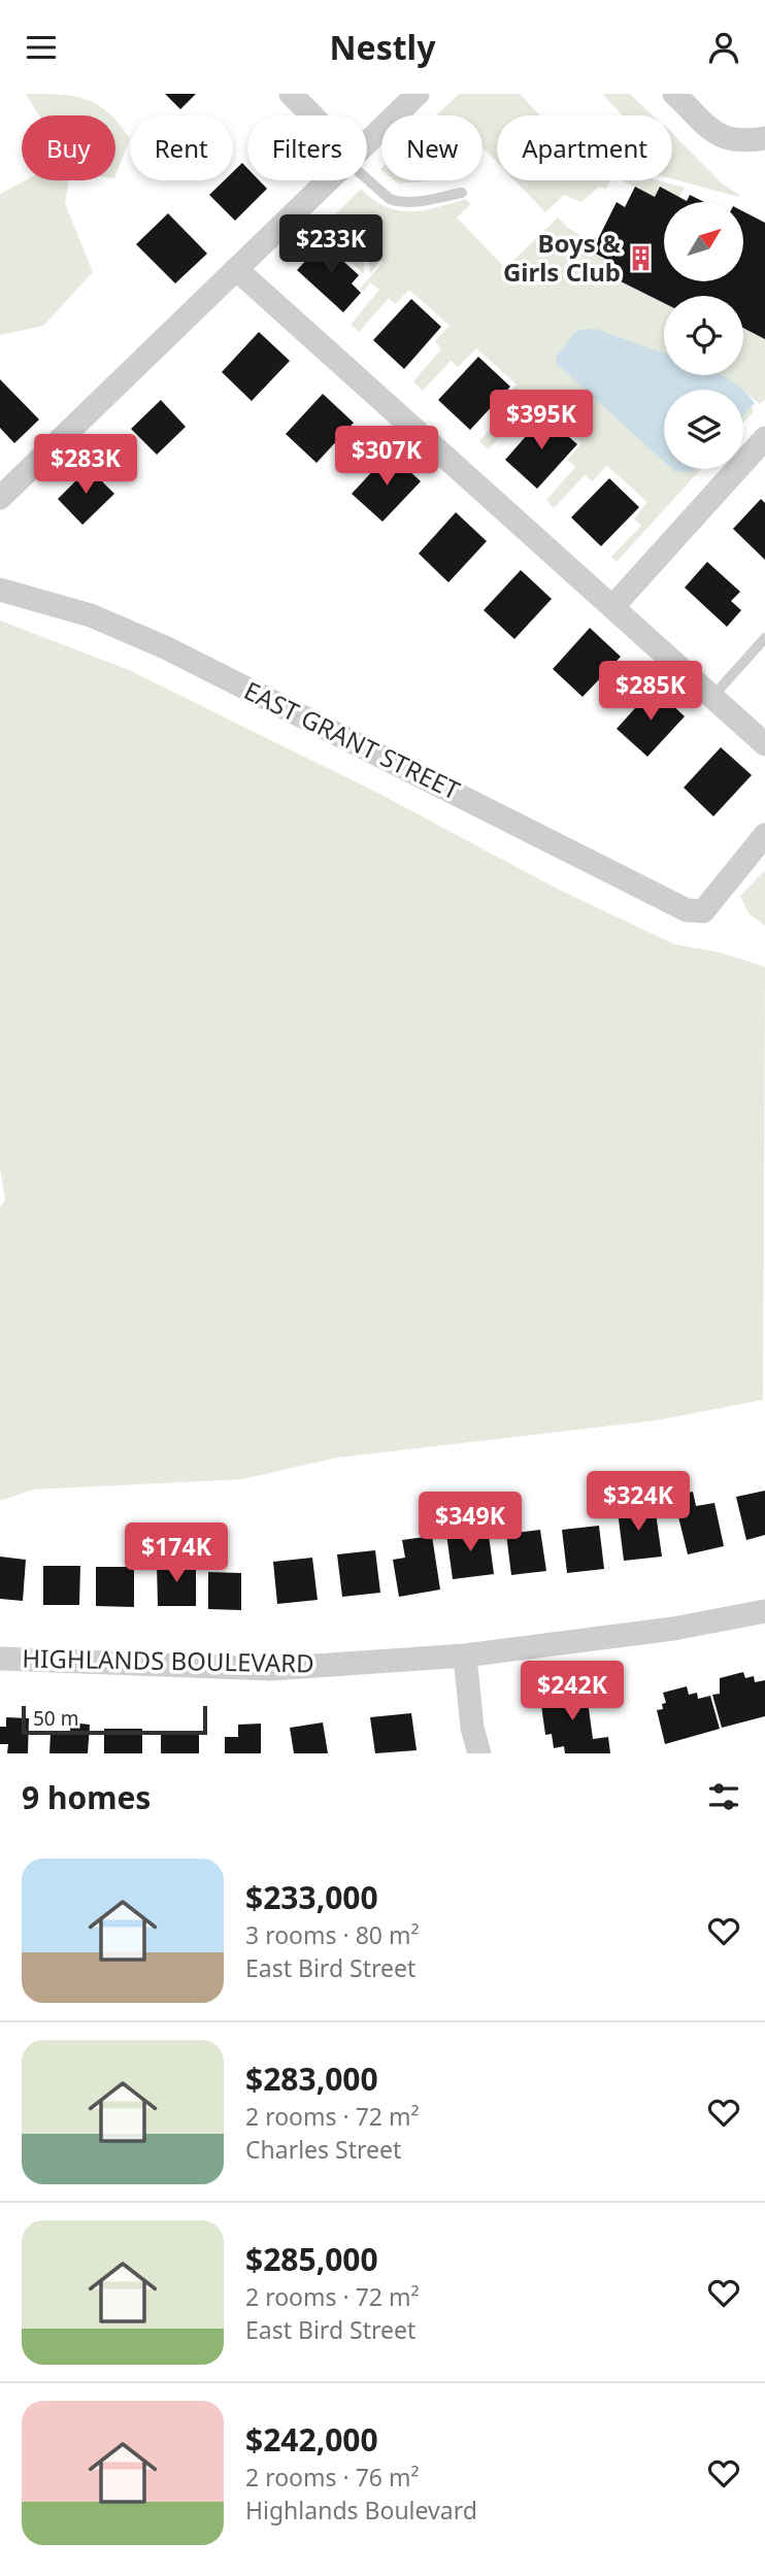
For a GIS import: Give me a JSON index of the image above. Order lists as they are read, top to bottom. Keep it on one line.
{"streets":{"street":["EAST GRANT STREET","HIGHLANDS BOULEVARD"]},"places":{"building":["Boys & Girls Club"]},"scale_bar":"50 m","north":"top right","page":{"header":"Nestly","chip":["Buy","Rent","Filters","New","Apartment"],"price":["$233K","$395K","$307K","$283K","$285K","$324K","$349K","$174K","$242K"],"scale":"50 m","heading":"9 homes","list":[{"name":"$233,000","note":"3 rooms · 80 m² · East Bird Street"},{"name":"$283,000","note":"2 rooms · 72 m² · Charles Street"},{"name":"$285,000","note":"2 rooms · 72 m² · East Bird Street"},{"name":"$242,000","note":"2 rooms · 76 m² · Highlands Boulevard"}]}}
